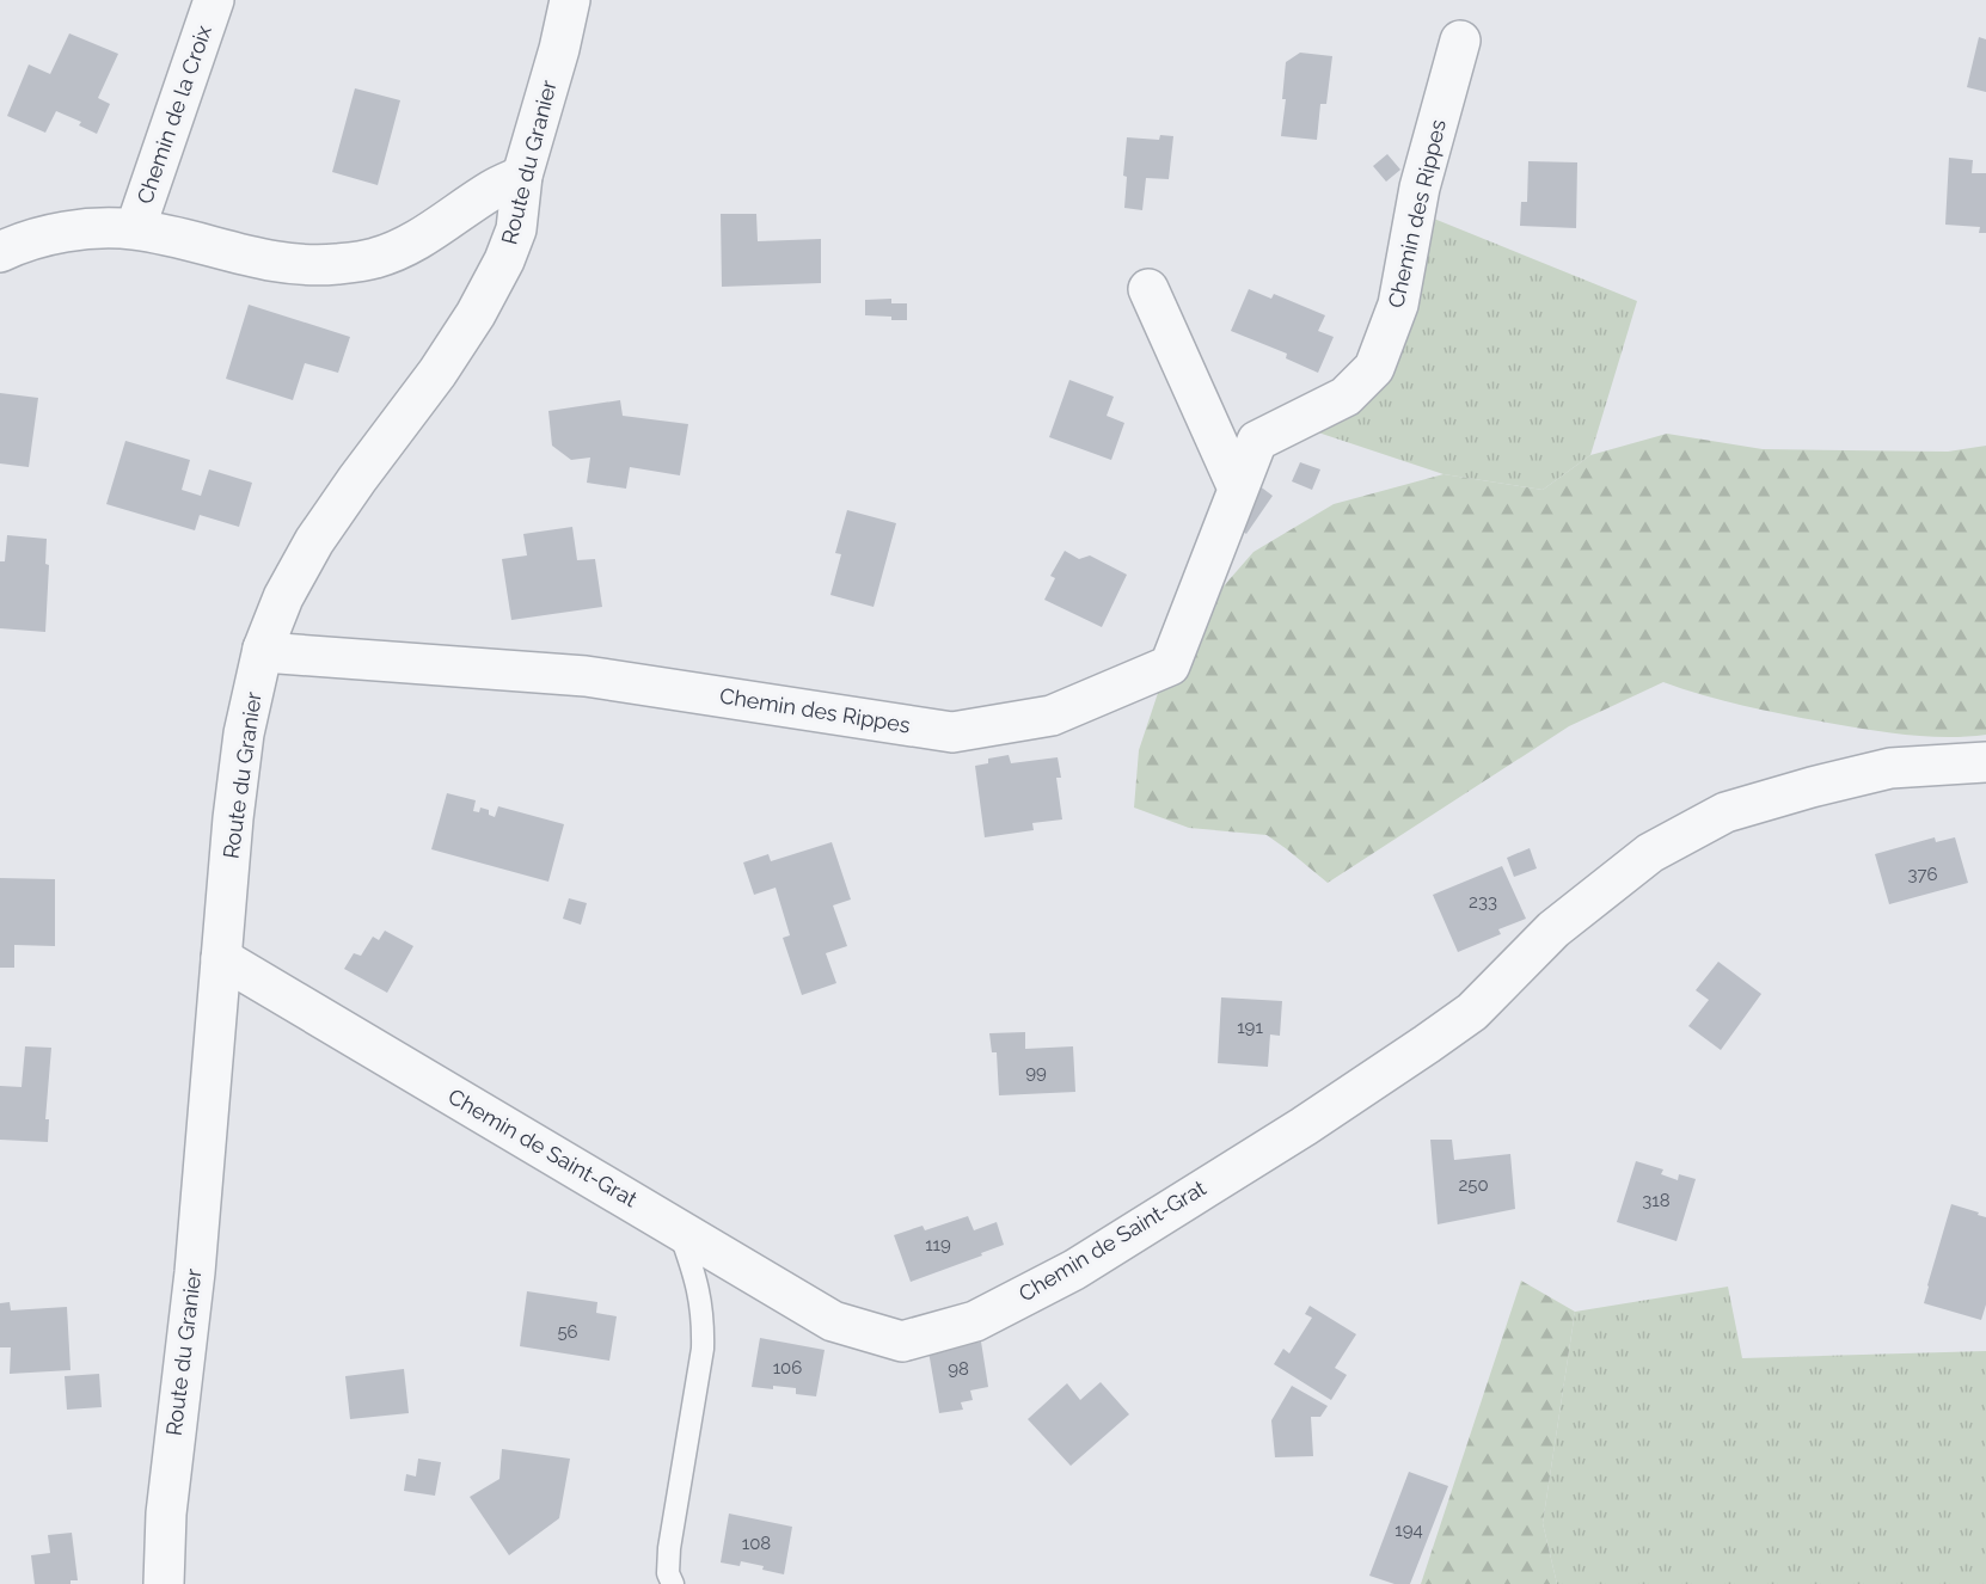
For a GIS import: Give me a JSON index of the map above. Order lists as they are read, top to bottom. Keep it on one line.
{"streets":{"street":["Chemin de la Croix","Route du Granier","Chemin des Rippes","Chemin de Saint-Grat"]},"crossings":[["Route du Granier","Chemin des Rippes"],["Route du Granier","Chemin de Saint-Grat"]],"house_numbers":["376","233","191","99","250","318","119","56","106","98","194","108"]}
